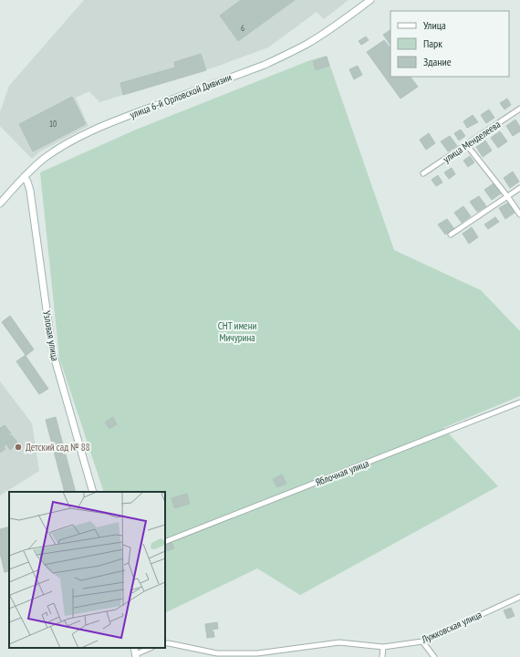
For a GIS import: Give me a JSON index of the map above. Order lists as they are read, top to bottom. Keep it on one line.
{"streets":{"street":["улица 6-й Орловской Дивизии","улица Менделеева","Узловая улица","Яблочная улица","Лужковская улица"]},"crossings":[["улица 6-й Орловской Дивизии","Узловая улица"]],"parks":["СНТ имени Мичурина"],"places":["Детский сад № 88"],"house_numbers":["6","10"],"legend":["Улица","Парк","Здание"]}
